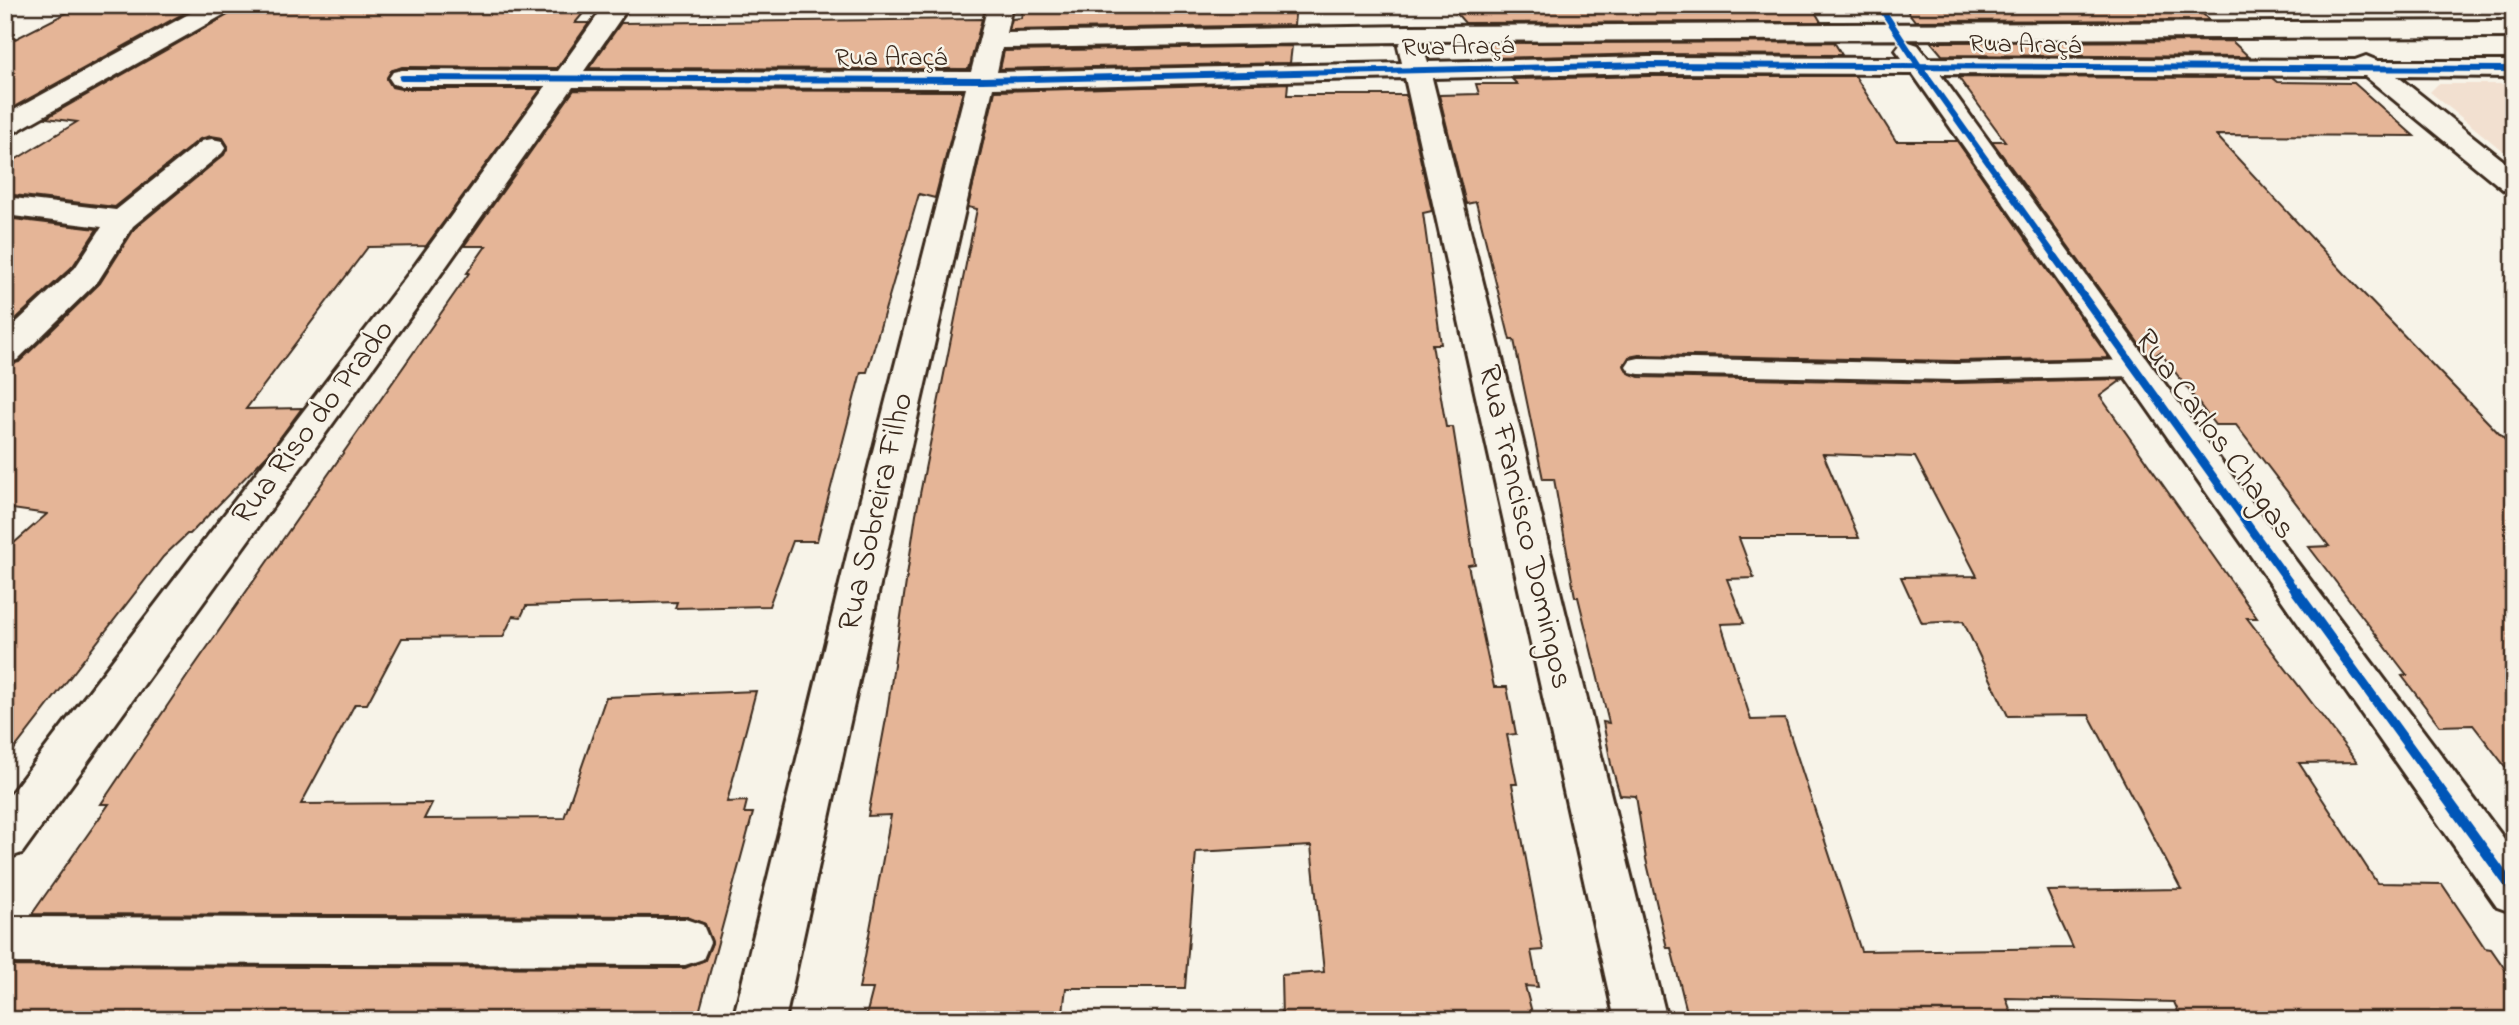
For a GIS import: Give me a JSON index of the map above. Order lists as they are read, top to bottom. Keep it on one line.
{"streets":{"street":["Rua Araçá","Rua Riso do Prado","Rua Carlos Chagas","Rua Sobreira Filho","Rua Francisco Domingos"]},"crossings":[["Rua Araçá","Rua Riso do Prado"],["Rua Araçá","Rua Carlos Chagas"],["Rua Araçá","Rua Sobreira Filho"],["Rua Araçá","Rua Francisco Domingos"]]}
